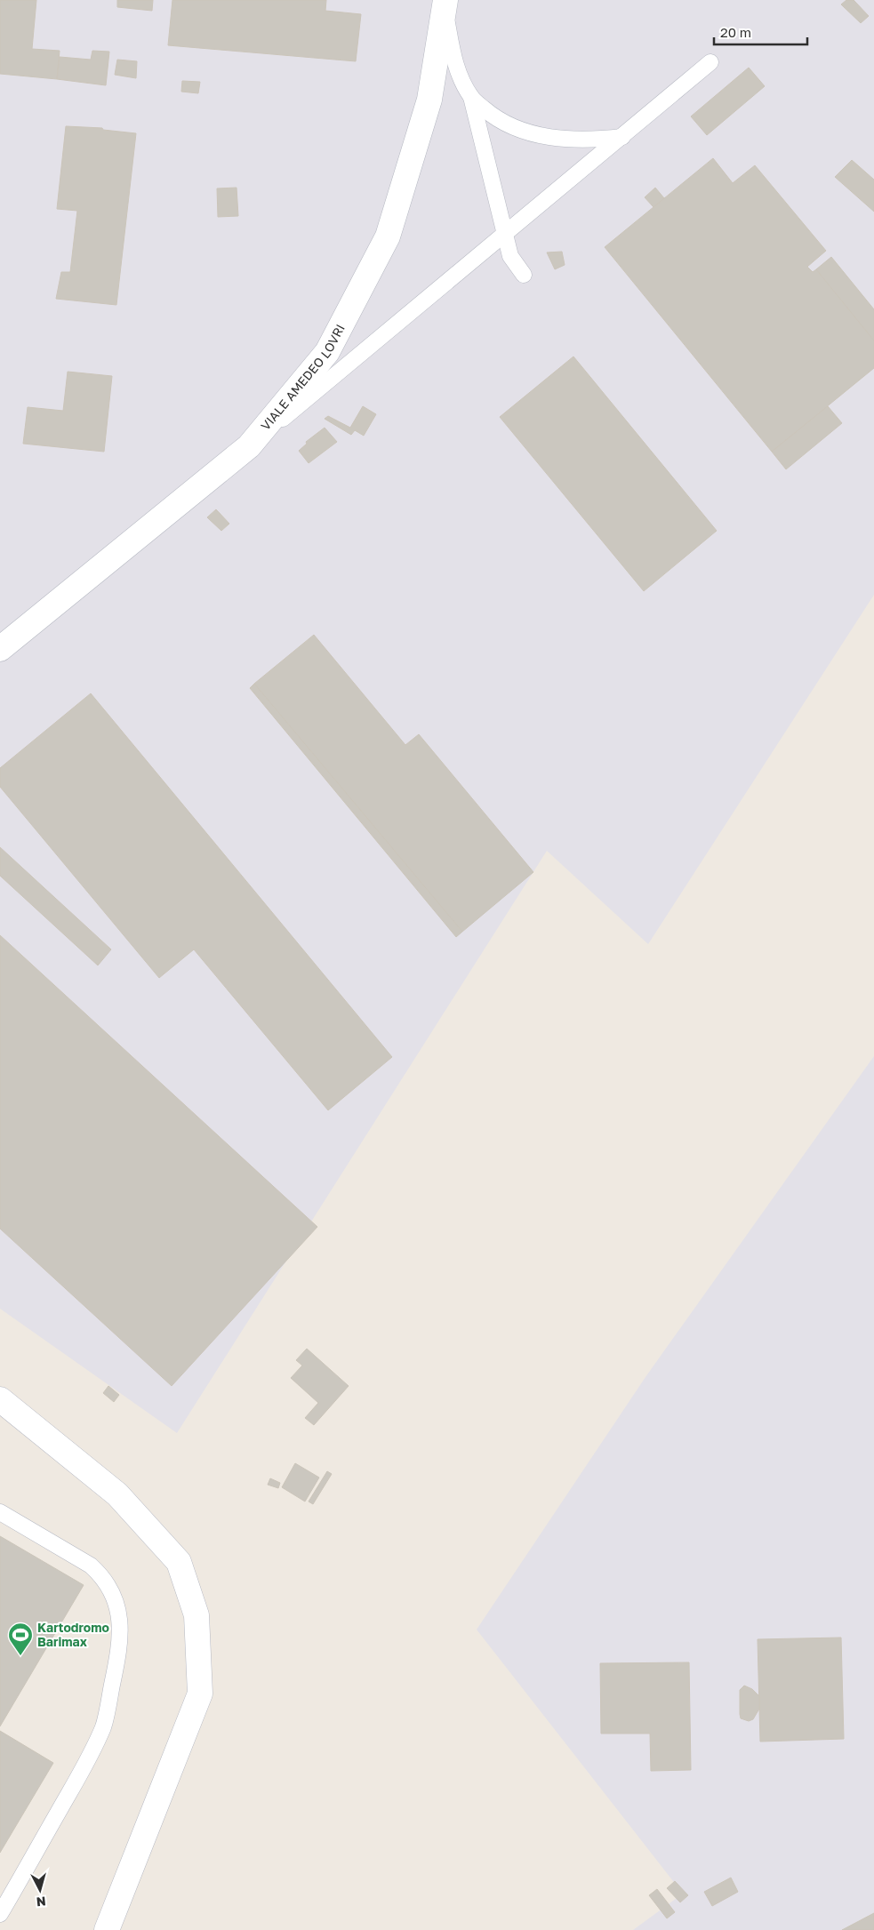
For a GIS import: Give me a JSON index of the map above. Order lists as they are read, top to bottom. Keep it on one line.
{"streets":{"street":["VIALE AMEDEO LOVRI"]},"places":{"sports":["Kartodromo Barimax"]},"scale_bar":"20 m","north":"bottom"}
